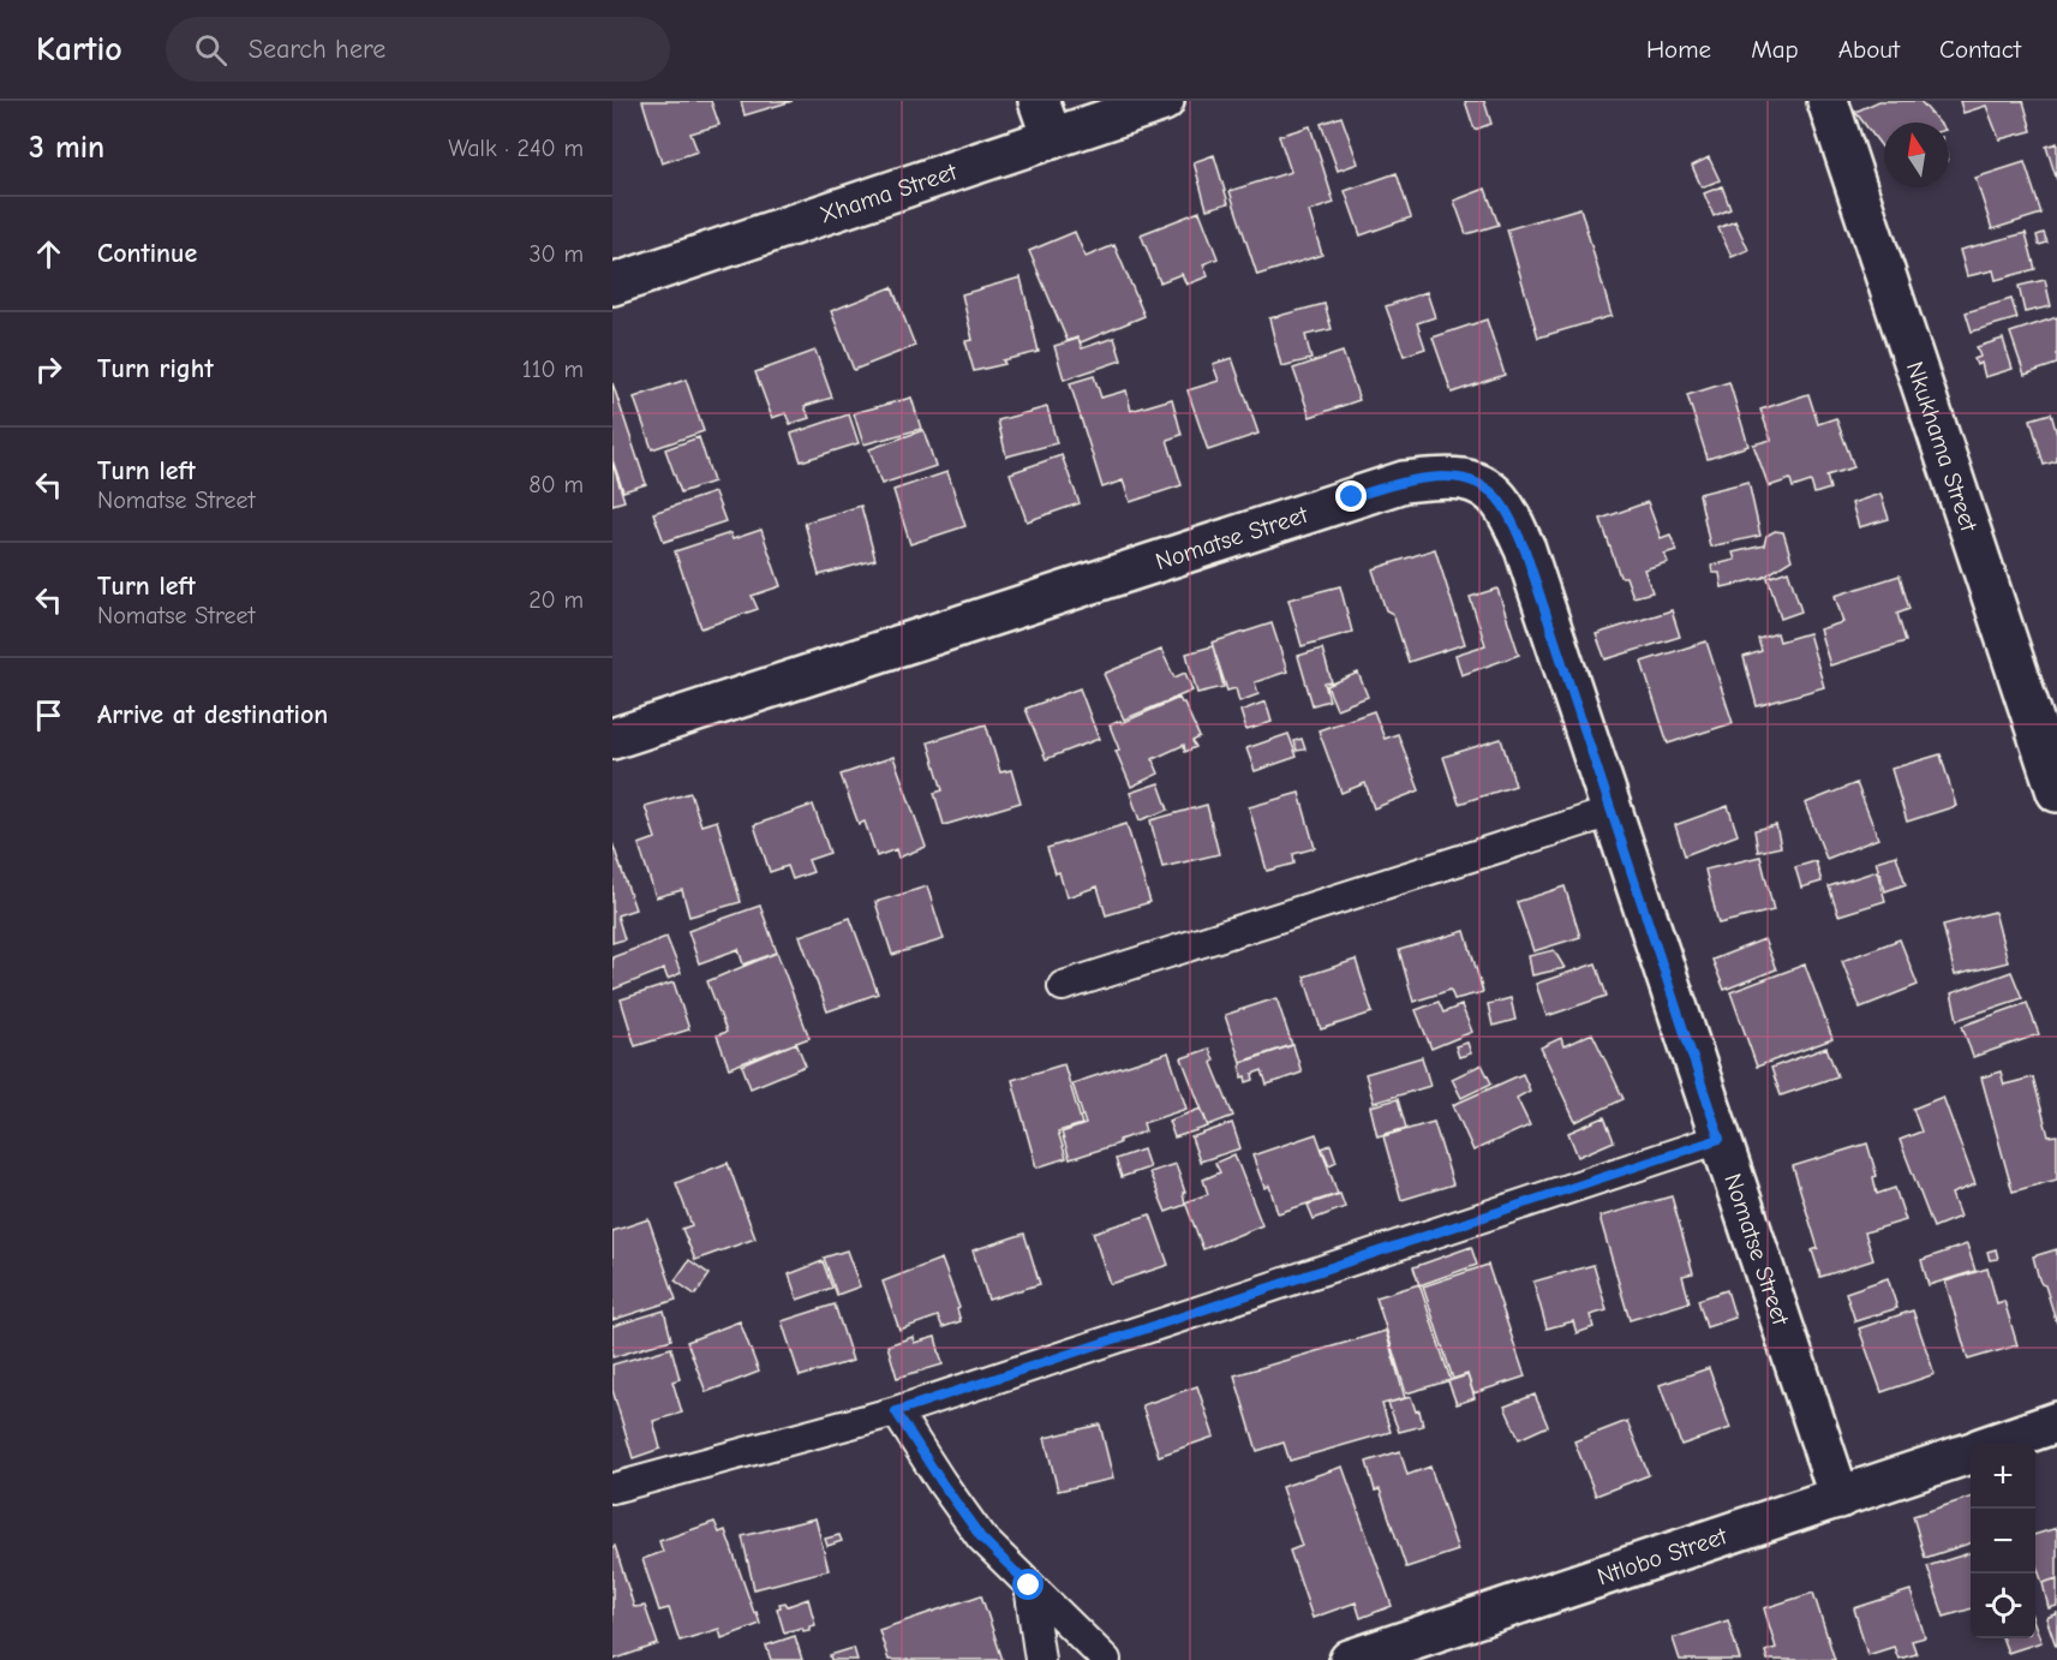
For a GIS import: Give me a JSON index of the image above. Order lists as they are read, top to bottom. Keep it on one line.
{"streets":{"street":["Xhama Street","Nkukhama Street","Nomatse Street","Ntlobo Street"]},"crossings":[["Nomatse Street","Ntlobo Street"]],"north":"top","page":{"header":"Kartio","search":"Search here","nav":["Home","Map","About","Contact"],"heading":["3 min","Walk · 240 m"],"list":[["Continue","30 m"],["Turn right","110 m"],["Turn left","Nomatse Street","80 m"],["Turn left","Nomatse Street","20 m"],"Arrive at destination"],"map_buttons":["+","−"]}}
